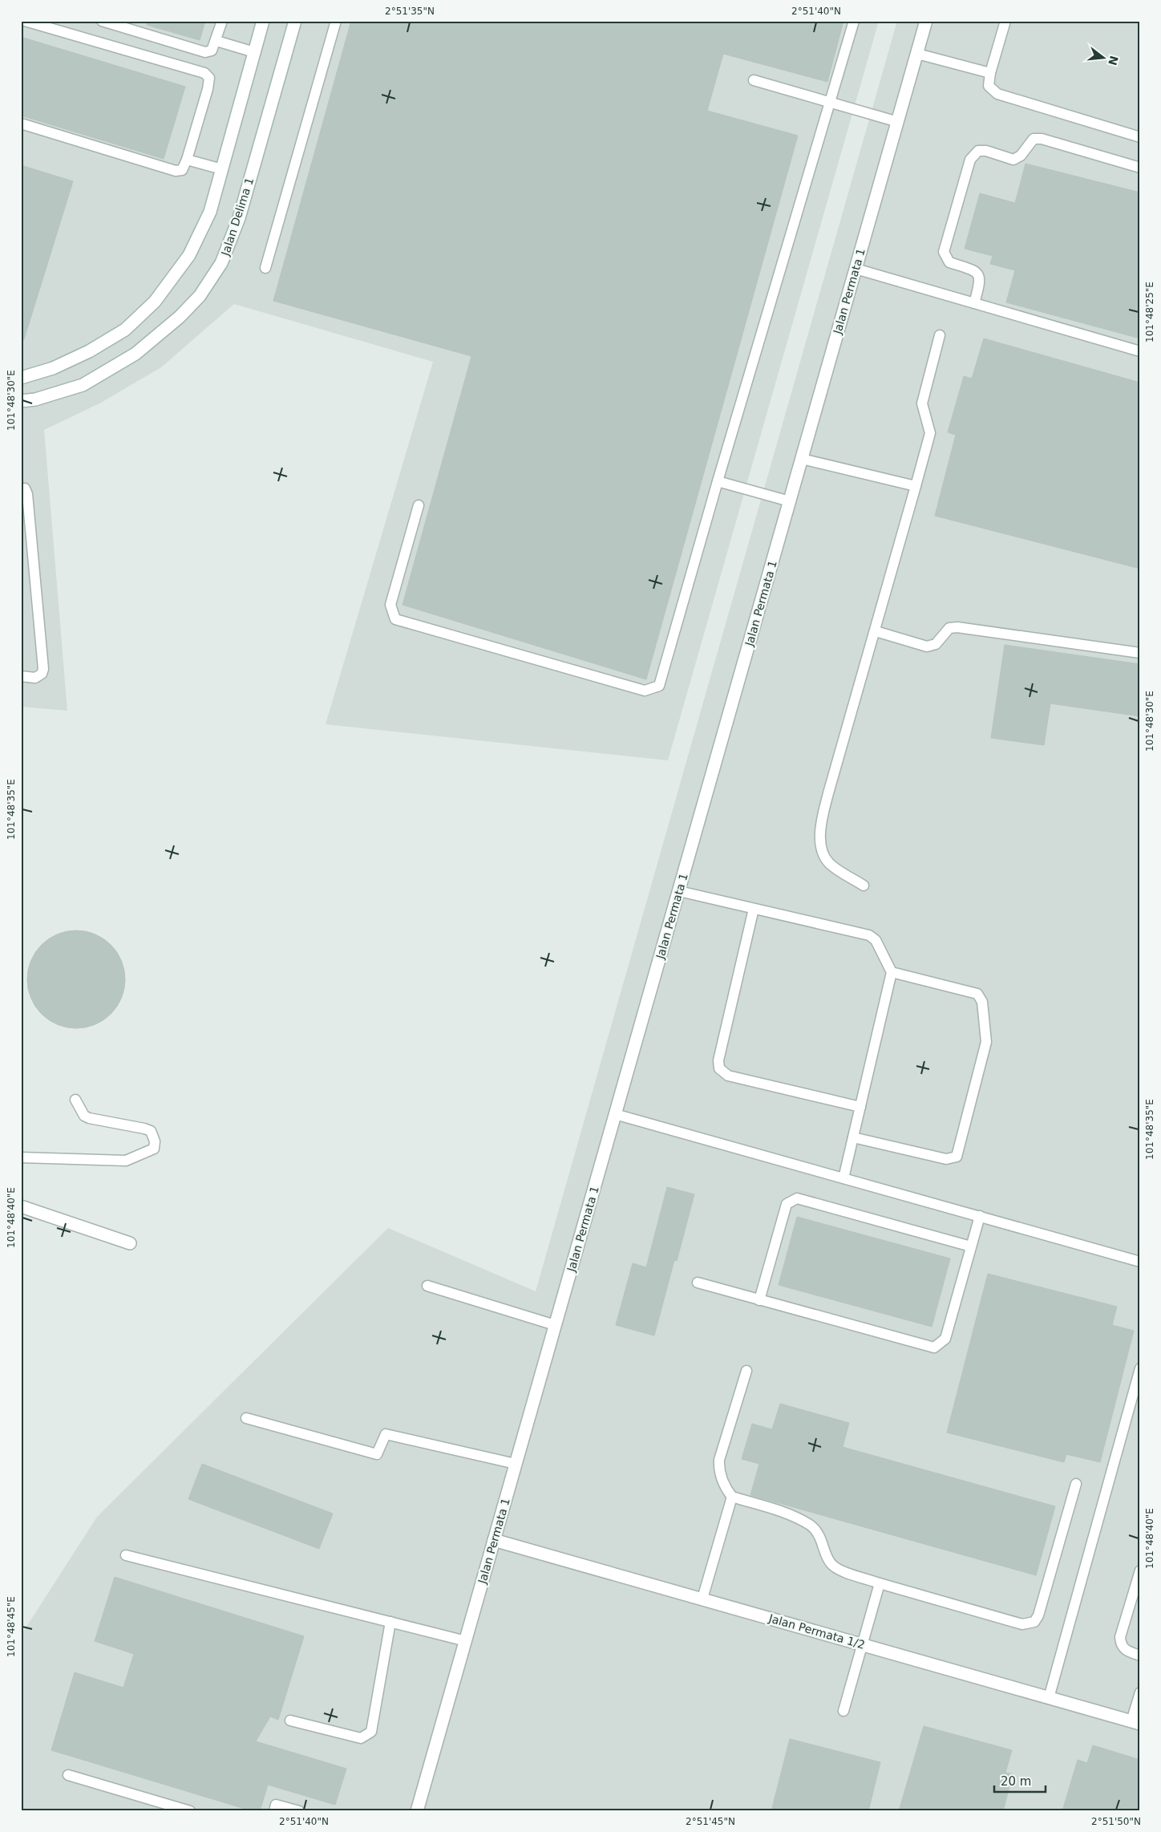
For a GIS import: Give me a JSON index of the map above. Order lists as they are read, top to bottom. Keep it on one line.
{"streets":{"street":["Jalan Delima 1","Jalan Permata 1","Jalan Permata 1/2"]},"crossings":[["Jalan Permata 1","Jalan Permata 1/2"]],"scale_bar":"20 m","north":"right","coordinates":["2°51'35\"N","2°51'40\"N","101°48'25\"E","101°48'30\"E","101°48'35\"E","101°48'40\"E","101°48'45\"E","2°51'45\"N","2°51'50\"N"]}
